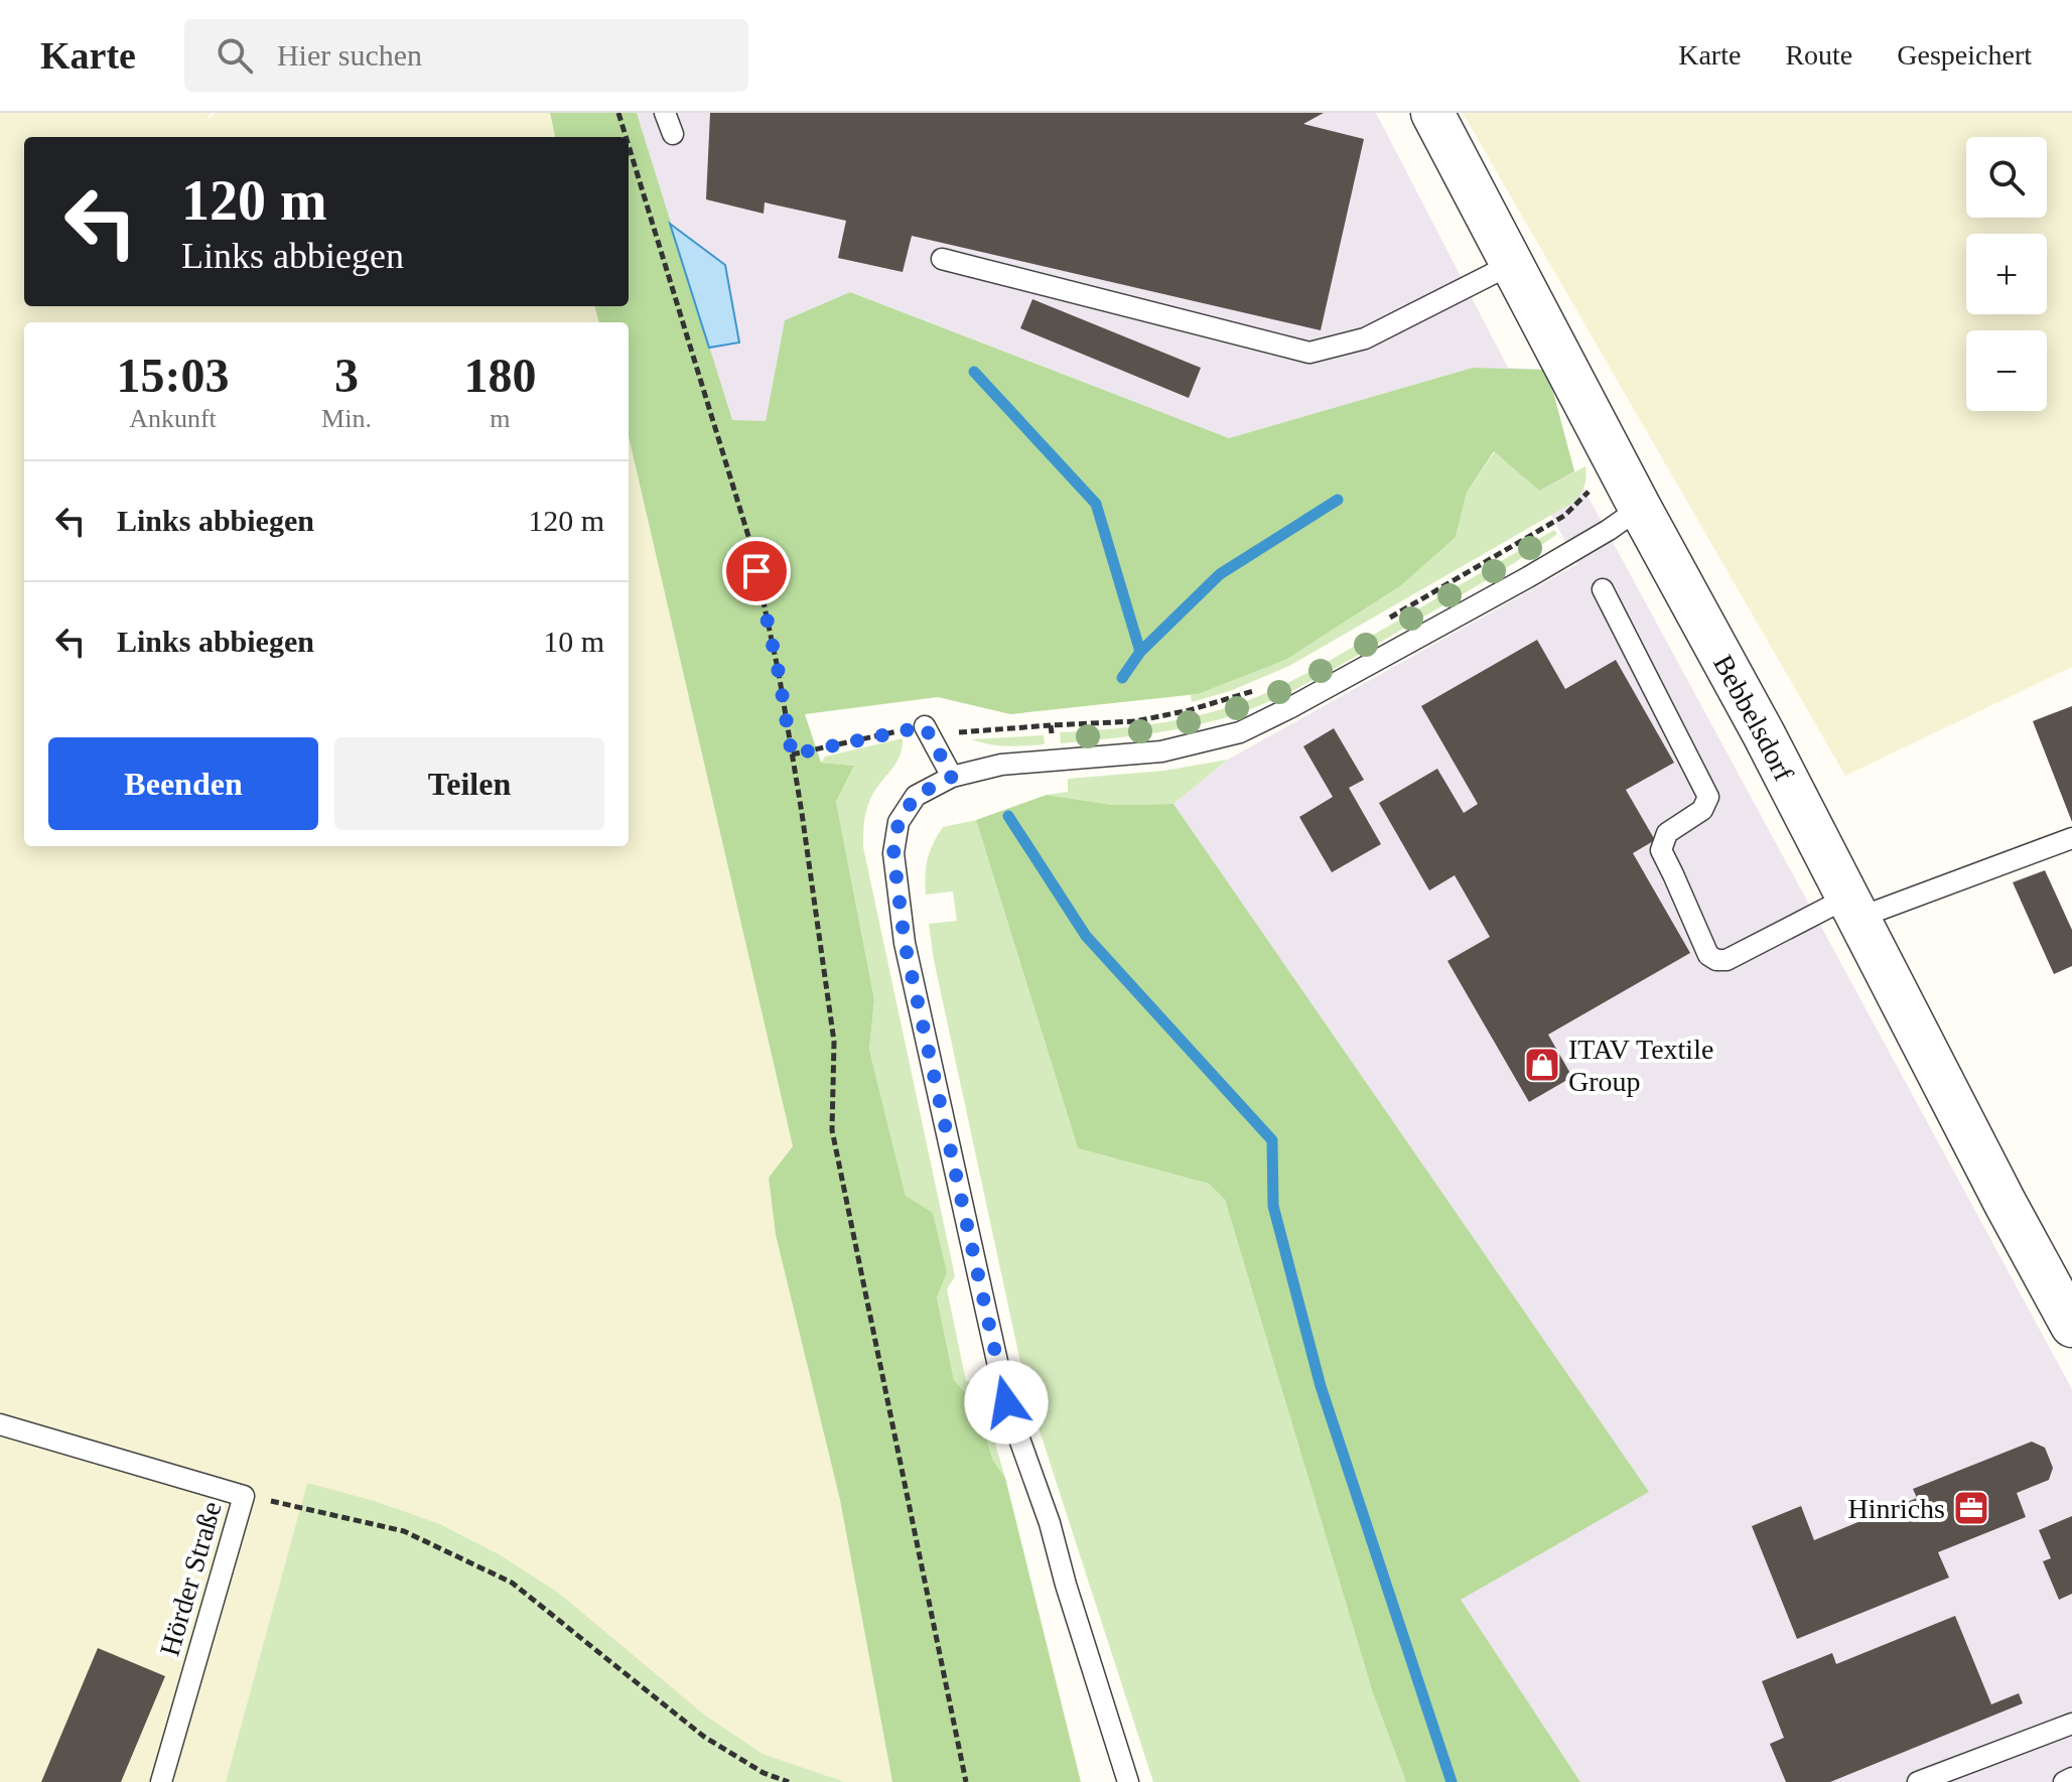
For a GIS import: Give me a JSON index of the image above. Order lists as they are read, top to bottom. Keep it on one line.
{"streets":{"street":["Bebbelsdorf"],"lane":["Hörder Straße"]},"places":{"shop":["ITAV Textile Group"],"office":["Hinrichs"]},"page":{"header":"Karte","search":"Hier suchen","nav":["Karte","Route","Gespeichert"],"map_buttons":["+","−"],"turn":["120 m","Links abbiegen"],"eta":["15:03","Ankunft","3","Min.","180","m"],"list":[{"name":"Links abbiegen","value":"120 m"},{"name":"Links abbiegen","value":"10 m"}],"buttons":["Beenden","Teilen"]}}
